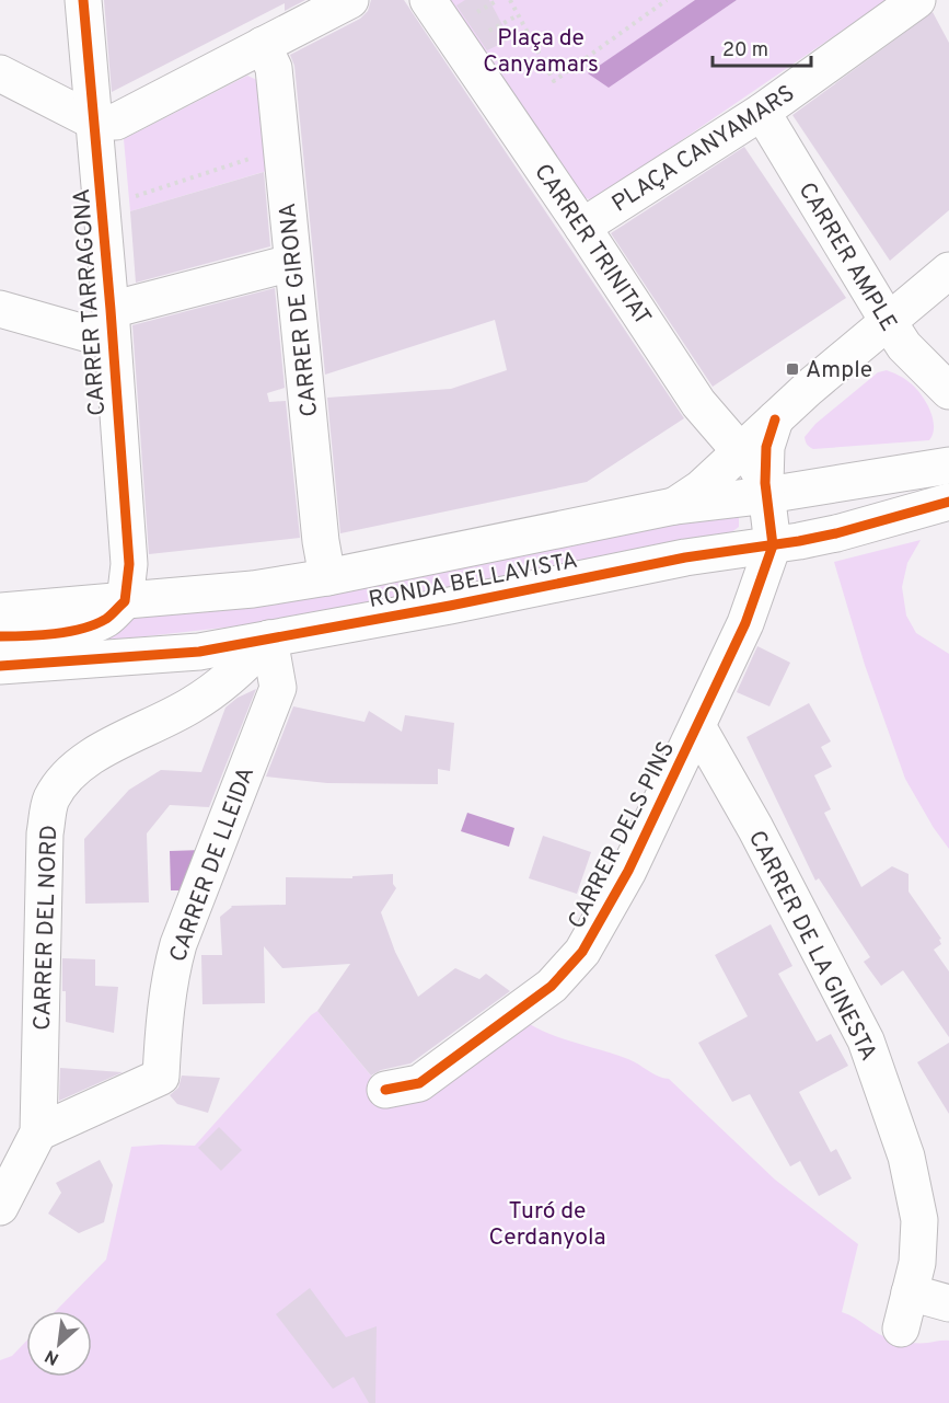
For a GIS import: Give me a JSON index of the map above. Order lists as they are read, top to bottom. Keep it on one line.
{"streets":{"street":["PLAÇA CANYAMARS","CARRER TRINITAT","CARRER AMPLE","CARRER TARRAGONA","CARRER DE GIRONA","RONDA BELLAVISTA","CARRER DELS PINS","CARRER DE LLEIDA","CARRER DEL NORD","CARRER DE LA GINESTA"]},"crossings":[["PLAÇA CANYAMARS","CARRER TRINITAT"],["PLAÇA CANYAMARS","CARRER AMPLE"],["CARRER TRINITAT","RONDA BELLAVISTA"],["CARRER TARRAGONA","RONDA BELLAVISTA"],["CARRER DE GIRONA","RONDA BELLAVISTA"],["RONDA BELLAVISTA","CARRER DELS PINS"],["RONDA BELLAVISTA","CARRER DE LLEIDA"],["RONDA BELLAVISTA","CARRER DEL NORD"],["CARRER DELS PINS","CARRER DE LA GINESTA"],["CARRER DE LLEIDA","CARRER DEL NORD"]],"parks":["Plaça de Canyamars","Turó de Cerdanyola"],"places":{"transit":["Ample"]},"scale_bar":"20 m","north":"bottom left"}
